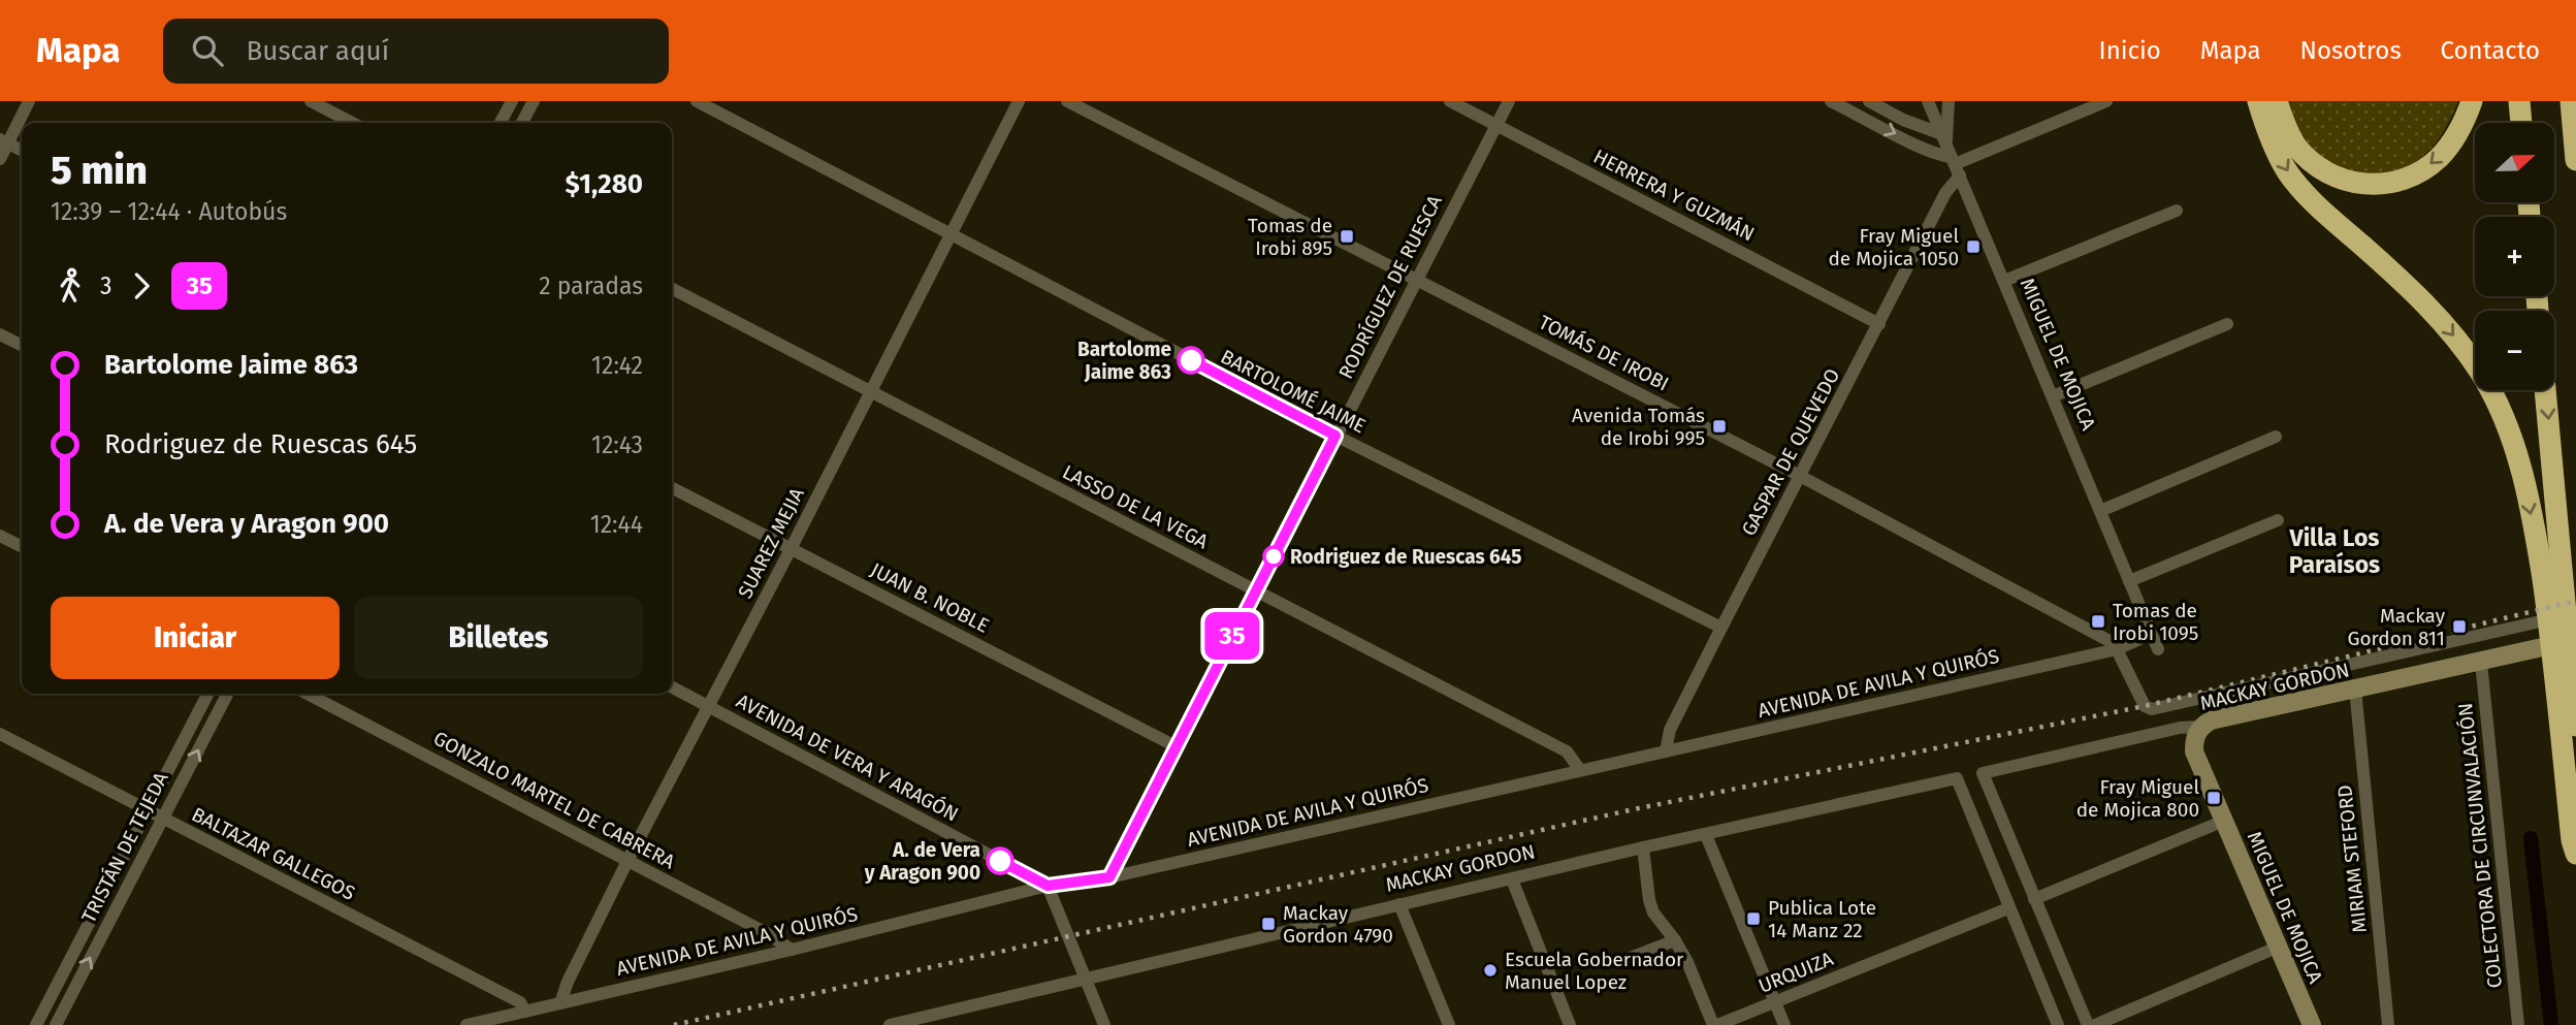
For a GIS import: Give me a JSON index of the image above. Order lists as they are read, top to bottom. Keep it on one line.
{"streets":{"main road":["MIGUEL DE MOJICA","MACKAY GORDON"],"street":["HERRERA Y GUZMÁN","RODRÍGUEZ DE RUESCA","TOMÁS DE IROBI","BARTOLOMÉ JAIME","GASPAR DE QUEVEDO","LASSO DE LA VEGA","SUAREZ MEJIA","JUAN B. NOBLE","AVENIDA DE AVILA Y QUIRÓS","AVENIDA DE VERA Y ARAGÓN","GONZALO MARTEL DE CABRERA","COLECTORA DE CIRCUNVALACIÓN","TRISTÁN DE TEJEDA","BALTAZAR GALLEGOS","MIRIAM STEFORD","URQUIZA"]},"crossings":[["HERRERA Y GUZMÁN","RODRÍGUEZ DE RUESCA"],["HERRERA Y GUZMÁN","GASPAR DE QUEVEDO"],["RODRÍGUEZ DE RUESCA","TOMÁS DE IROBI"],["RODRÍGUEZ DE RUESCA","BARTOLOMÉ JAIME"],["RODRÍGUEZ DE RUESCA","LASSO DE LA VEGA"],["RODRÍGUEZ DE RUESCA","JUAN B. NOBLE"],["RODRÍGUEZ DE RUESCA","AVENIDA DE AVILA Y QUIRÓS"],["TOMÁS DE IROBI","GASPAR DE QUEVEDO"],["TOMÁS DE IROBI","AVENIDA DE AVILA Y QUIRÓS"],["MIGUEL DE MOJICA","GASPAR DE QUEVEDO"],["MIGUEL DE MOJICA","AVENIDA DE AVILA Y QUIRÓS"],["MIGUEL DE MOJICA","MACKAY GORDON"],["BARTOLOMÉ JAIME","GASPAR DE QUEVEDO"],["BARTOLOMÉ JAIME","SUAREZ MEJIA"],["GASPAR DE QUEVEDO","AVENIDA DE AVILA Y QUIRÓS"],["LASSO DE LA VEGA","SUAREZ MEJIA"],["LASSO DE LA VEGA","AVENIDA DE AVILA Y QUIRÓS"],["SUAREZ MEJIA","JUAN B. NOBLE"],["SUAREZ MEJIA","AVENIDA DE AVILA Y QUIRÓS"],["SUAREZ MEJIA","AVENIDA DE VERA Y ARAGÓN"],["SUAREZ MEJIA","GONZALO MARTEL DE CABRERA"],["AVENIDA DE AVILA Y QUIRÓS","AVENIDA DE VERA Y ARAGÓN"],["AVENIDA DE AVILA Y QUIRÓS","GONZALO MARTEL DE CABRERA"],["AVENIDA DE AVILA Y QUIRÓS","BALTAZAR GALLEGOS"],["MACKAY GORDON","COLECTORA DE CIRCUNVALACIÓN"],["MACKAY GORDON","MIRIAM STEFORD"],["MACKAY GORDON","URQUIZA"],["TRISTÁN DE TEJEDA","BALTAZAR GALLEGOS"]],"districts":["Villa Los Paraísos"],"places":{"transit":["Tomas de Irobi 895","Fray Miguel de Mojica 1050","Avenida Tomás de Irobi 995","Tomas de Irobi 1095","Mackay Gordon 811","Fray Miguel de Mojica 800","Publica Lote 14 Manz 22","Mackay Gordon 4790"],"other":["Bartolome Jaime 863","Rodriguez de Ruescas 645","A. de Vera y Aragon 900","Escuela Gobernador Manuel Lopez"]},"lines":["bus line 35"],"north":"right","page":{"header":"Mapa","search":"Buscar aquí","nav":["Inicio","Mapa","Nosotros","Contacto"],"on_map":"35","map_buttons":["+","−"],"heading":["5 min","12:39 – 12:44 · Autobús","$1,280"],"legs":["3","35","2 paradas"],"list":[{"name":"Bartolome Jaime 863","value":"12:42"},{"name":"Rodriguez de Ruescas 645","value":"12:43"},{"name":"A. de Vera y Aragon 900","value":"12:44"}],"buttons":["Iniciar","Billetes"]}}
